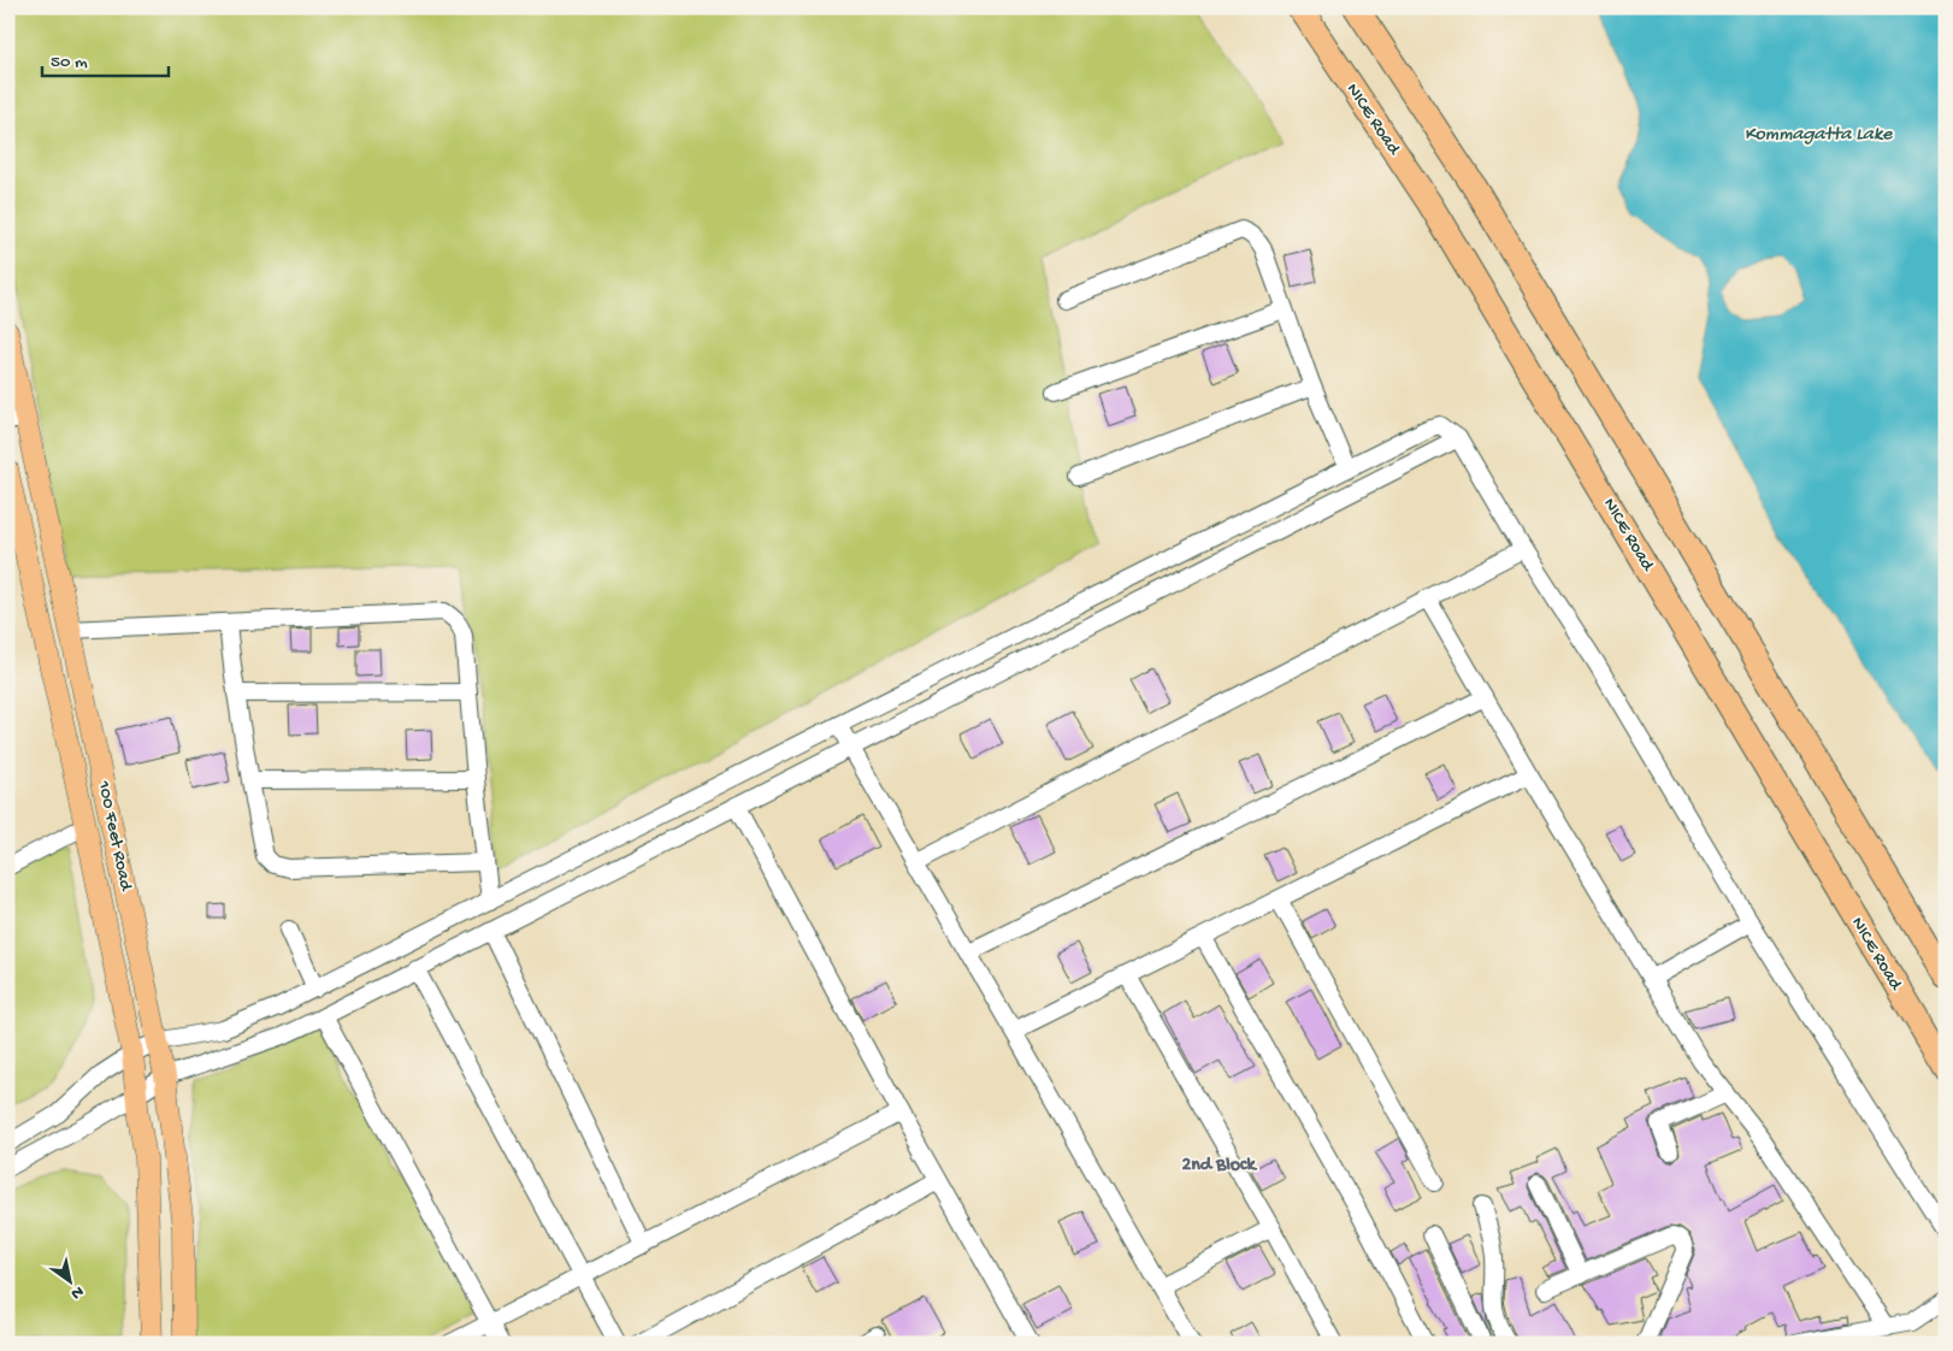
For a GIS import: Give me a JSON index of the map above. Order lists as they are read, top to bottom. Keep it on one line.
{"streets":{"highway":["NICE Road"],"main road":["100 Feet Road"]},"districts":["2nd Block"],"water":["Kommagatta Lake"],"scale_bar":"50 m","north":"bottom right"}
